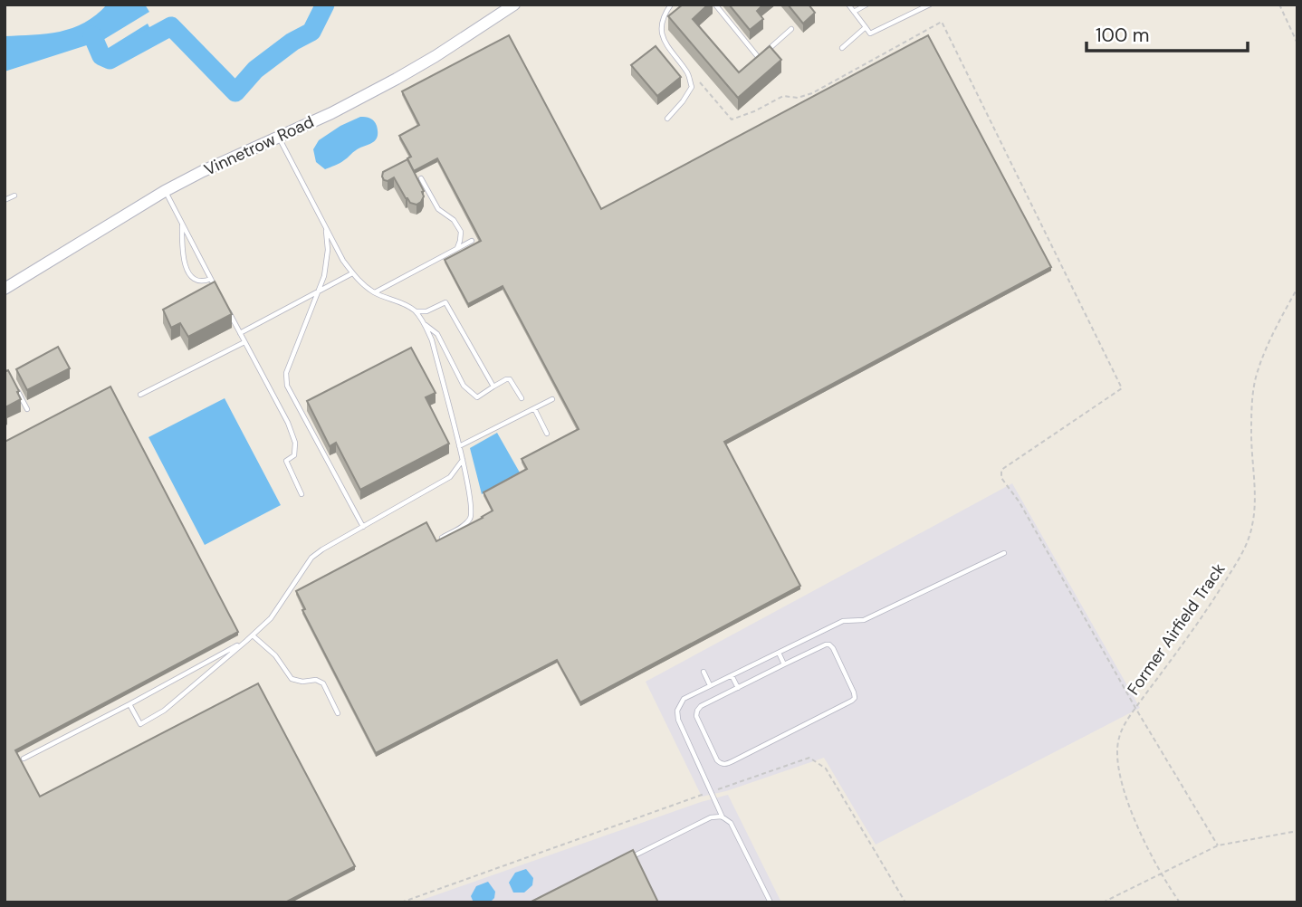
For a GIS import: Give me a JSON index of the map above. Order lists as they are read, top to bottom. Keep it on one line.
{"streets":{"street":["Vinnetrow Road"],"path":["Former Airfield Track"]},"scale_bar":"100 m"}
